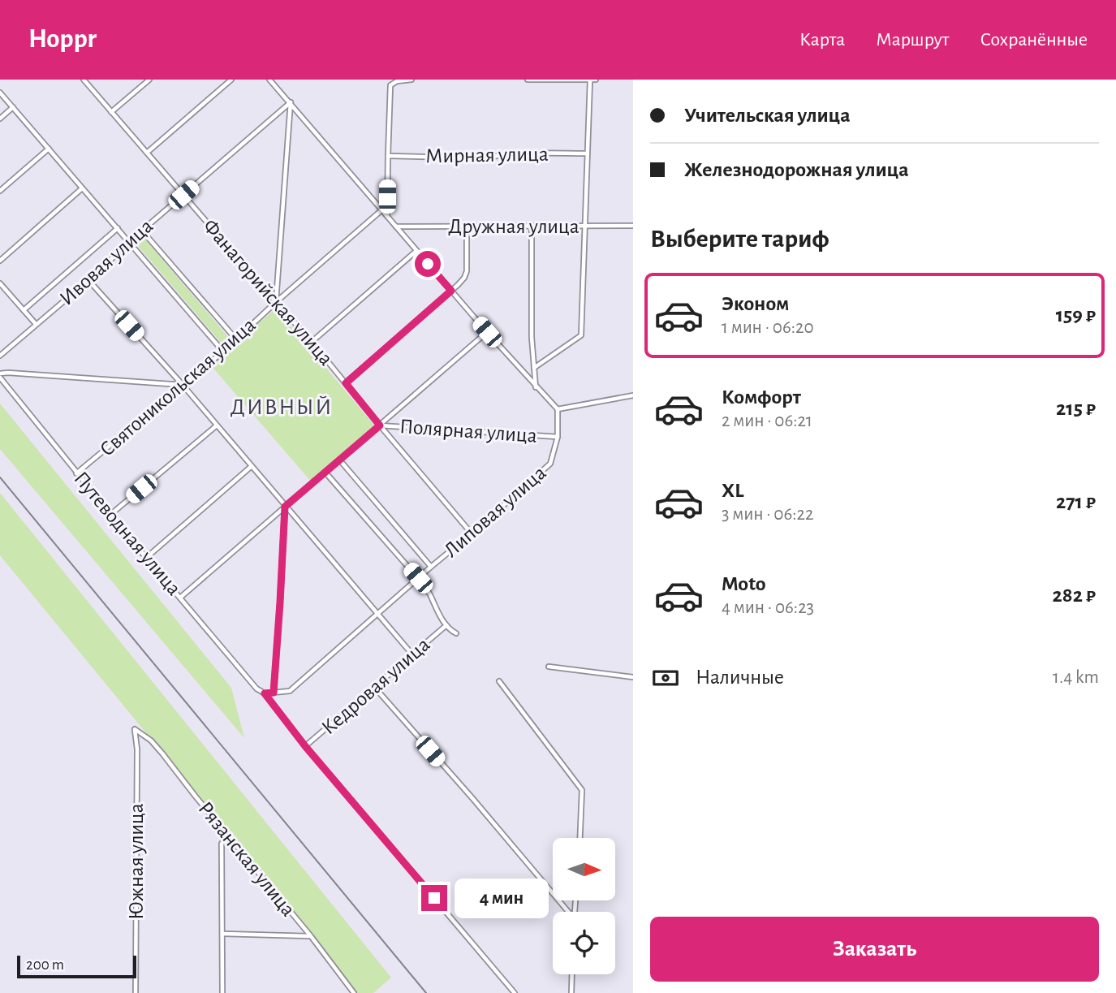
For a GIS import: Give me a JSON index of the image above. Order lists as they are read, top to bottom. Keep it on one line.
{"streets":{"street":["Мирная улица","Дружная улица","Ивовая улица","Фанагорийская улица","Святоникольская улица","Полярная улица","Липовая улица","Путеводная улица","Кедровая улица","Рязанская улица","Южная улица"]},"crossings":[["Ивовая улица","Фанагорийская улица"],["Фанагорийская улица","Святоникольская улица"],["Фанагорийская улица","Полярная улица"],["Фанагорийская улица","Липовая улица"],["Святоникольская улица","Путеводная улица"],["Полярная улица","Липовая улица"],["Рязанская улица","Южная улица"]],"districts":["ДИВНЫЙ"],"scale_bar":"200 m","north":"right","page":{"header":"Hoppr","nav":["Карта","Маршрут","Сохранённые"],"banner":["Учительская улица","Железнодорожная улица"],"heading":"Выберите тариф","list":[{"name":"Эконом","note":"1 мин · 06:20","value":"159 ₽"},{"name":"Комфорт","note":"2 мин · 06:21","value":"215 ₽"},{"name":"XL","note":"3 мин · 06:22","value":"271 ₽"},{"name":"Moto","note":"4 мин · 06:23","value":"282 ₽"}],"pay":["Наличные","1.4 km"],"bubble":"4 мин","buttons":"Заказать","scale":"200 m"}}
